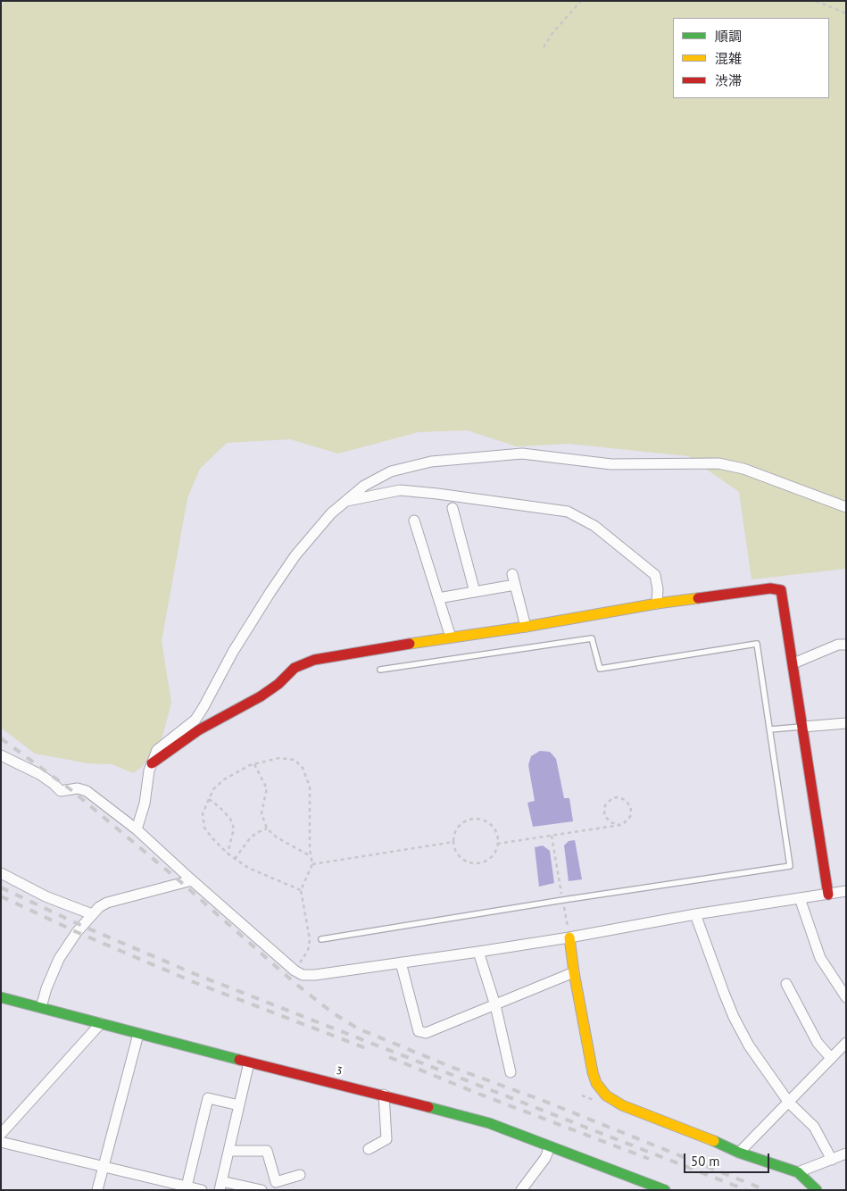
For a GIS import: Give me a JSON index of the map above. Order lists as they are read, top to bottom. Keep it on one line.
{"streets":{"street":["3"]},"legend":["順調","混雑","渋滞"],"scale_bar":"50 m"}
